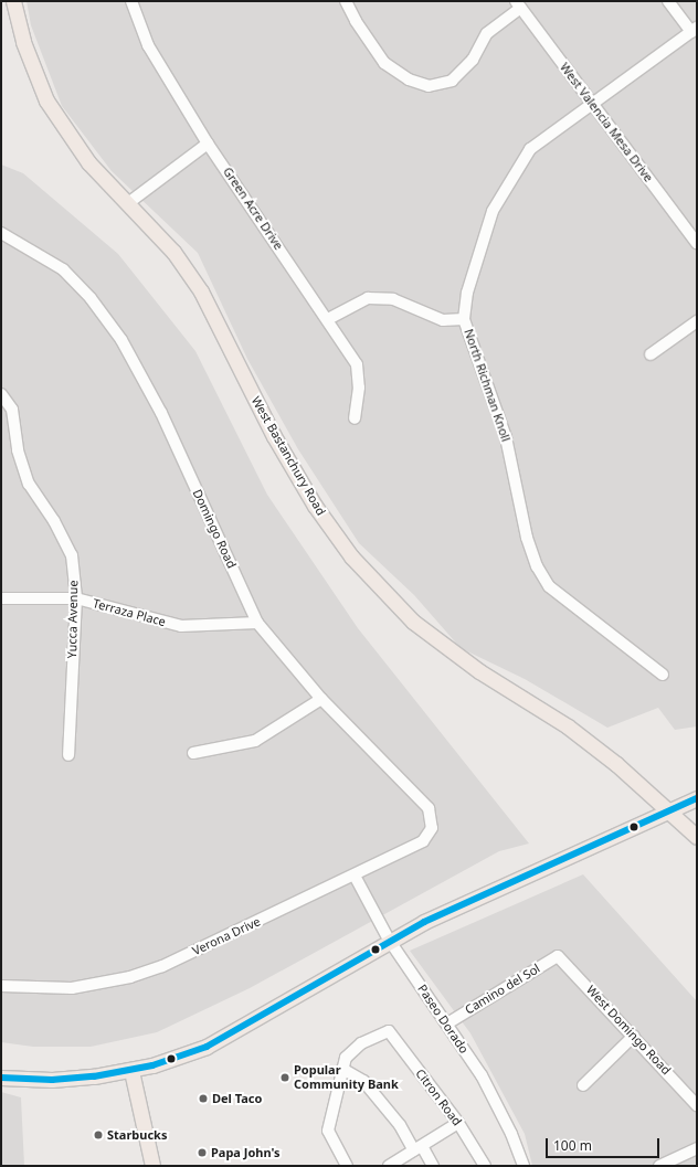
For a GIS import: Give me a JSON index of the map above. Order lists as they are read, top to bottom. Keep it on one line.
{"streets":{"main road":["West Bastanchury Road"],"street":["West Valencia Mesa Drive","Green Acre Drive","North Richman Knoll","Domingo Road","Terraza Place","Yucca Avenue","Verona Drive","Camino del Sol","Paseo Dorado","West Domingo Road","Citron Road"]},"crossings":[["West Valencia Mesa Drive","North Richman Knoll"],["Domingo Road","Terraza Place"],["Domingo Road","Verona Drive"],["Terraza Place","Yucca Avenue"],["Verona Drive","Paseo Dorado"],["Camino del Sol","Paseo Dorado"],["Camino del Sol","West Domingo Road"]],"places":["Popular Community Bank","Del Taco","Starbucks","Papa John's"],"scale_bar":"100 m"}
